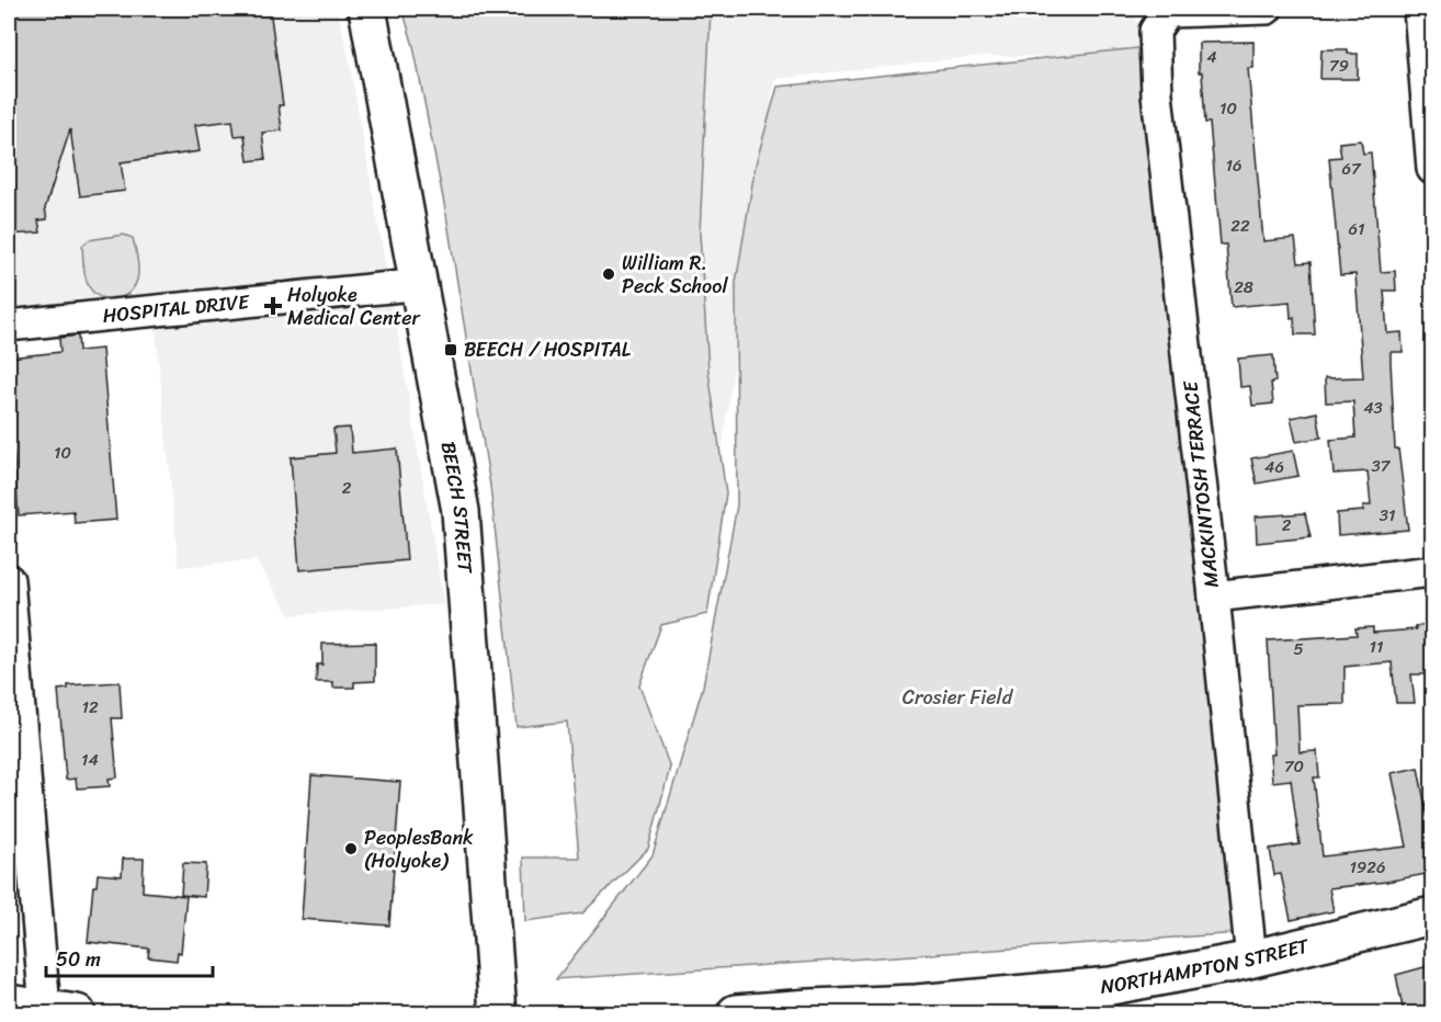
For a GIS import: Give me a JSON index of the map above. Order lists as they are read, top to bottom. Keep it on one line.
{"streets":{"main road":["BEECH STREET","NORTHAMPTON STREET"],"street":["HOSPITAL DRIVE","MACKINTOSH TERRACE"]},"crossings":[["HOSPITAL DRIVE","BEECH STREET"],["MACKINTOSH TERRACE","NORTHAMPTON STREET"]],"parks":["Crosier Field"],"places":{"other":["William R. Peck School","PeoplesBank (Holyoke)"],"health":["Holyoke Medical Center"],"transit":["BEECH / HOSPITAL"]},"house_numbers":["4","79","10","16","67","22","61","28","43","10","37","46","2","31","2","11","5","12","14","70","1926"],"scale_bar":"50 m"}
